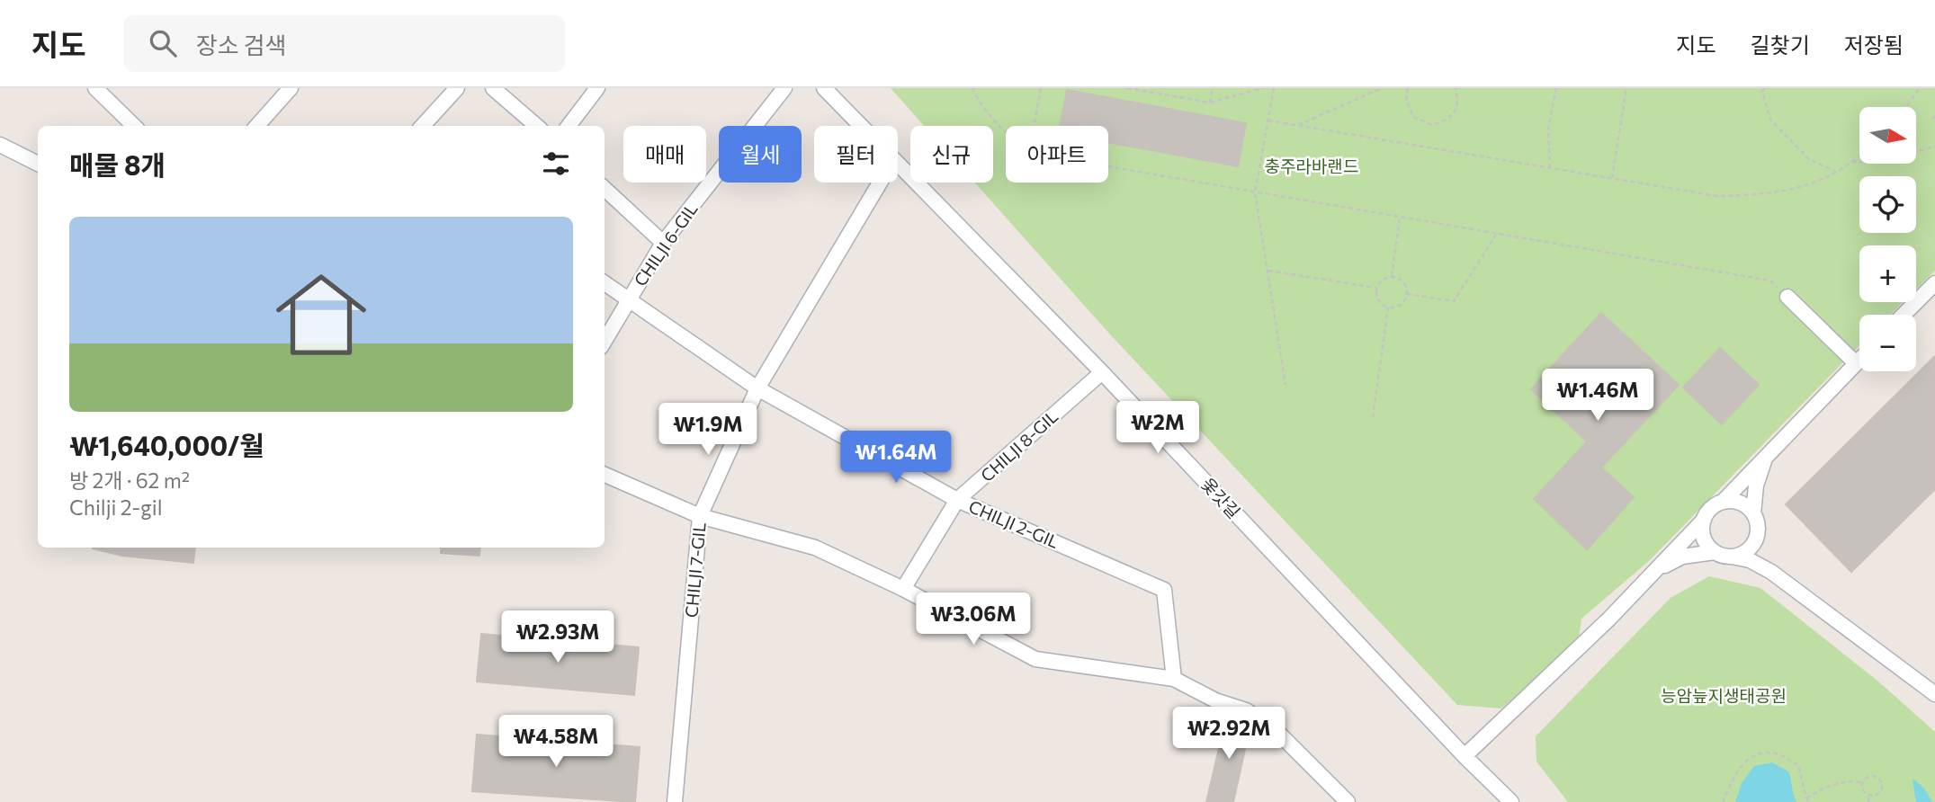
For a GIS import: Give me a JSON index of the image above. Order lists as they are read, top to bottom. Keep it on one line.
{"streets":{"street":["CHILJI 6-GIL","CHILJI 8-GIL","옻갓길","CHILJI 2-GIL","CHILJI 7-GIL"]},"crossings":[["CHILJI 6-GIL","CHILJI 2-GIL"],["CHILJI 8-GIL","옻갓길"],["CHILJI 8-GIL","CHILJI 2-GIL"],["CHILJI 2-GIL","CHILJI 7-GIL"]],"parks":["충주라바랜드","능암늪지생태공원"],"north":"right","page":{"header":"지도","search":"장소 검색","nav":["지도","길찾기","저장됨"],"map_buttons":["+","−"],"chip":["매매","월세","필터","신규","아파트"],"heading":"매물 8개","list":[{"name":"₩1,640,000/월","note":"방 2개 · 62 m² · Chilji 2-gil"}],"price":["₩1.46M","₩2M","₩1.9M","₩1.64M","₩3.06M","₩2.93M","₩2.92M","₩4.58M"]}}
